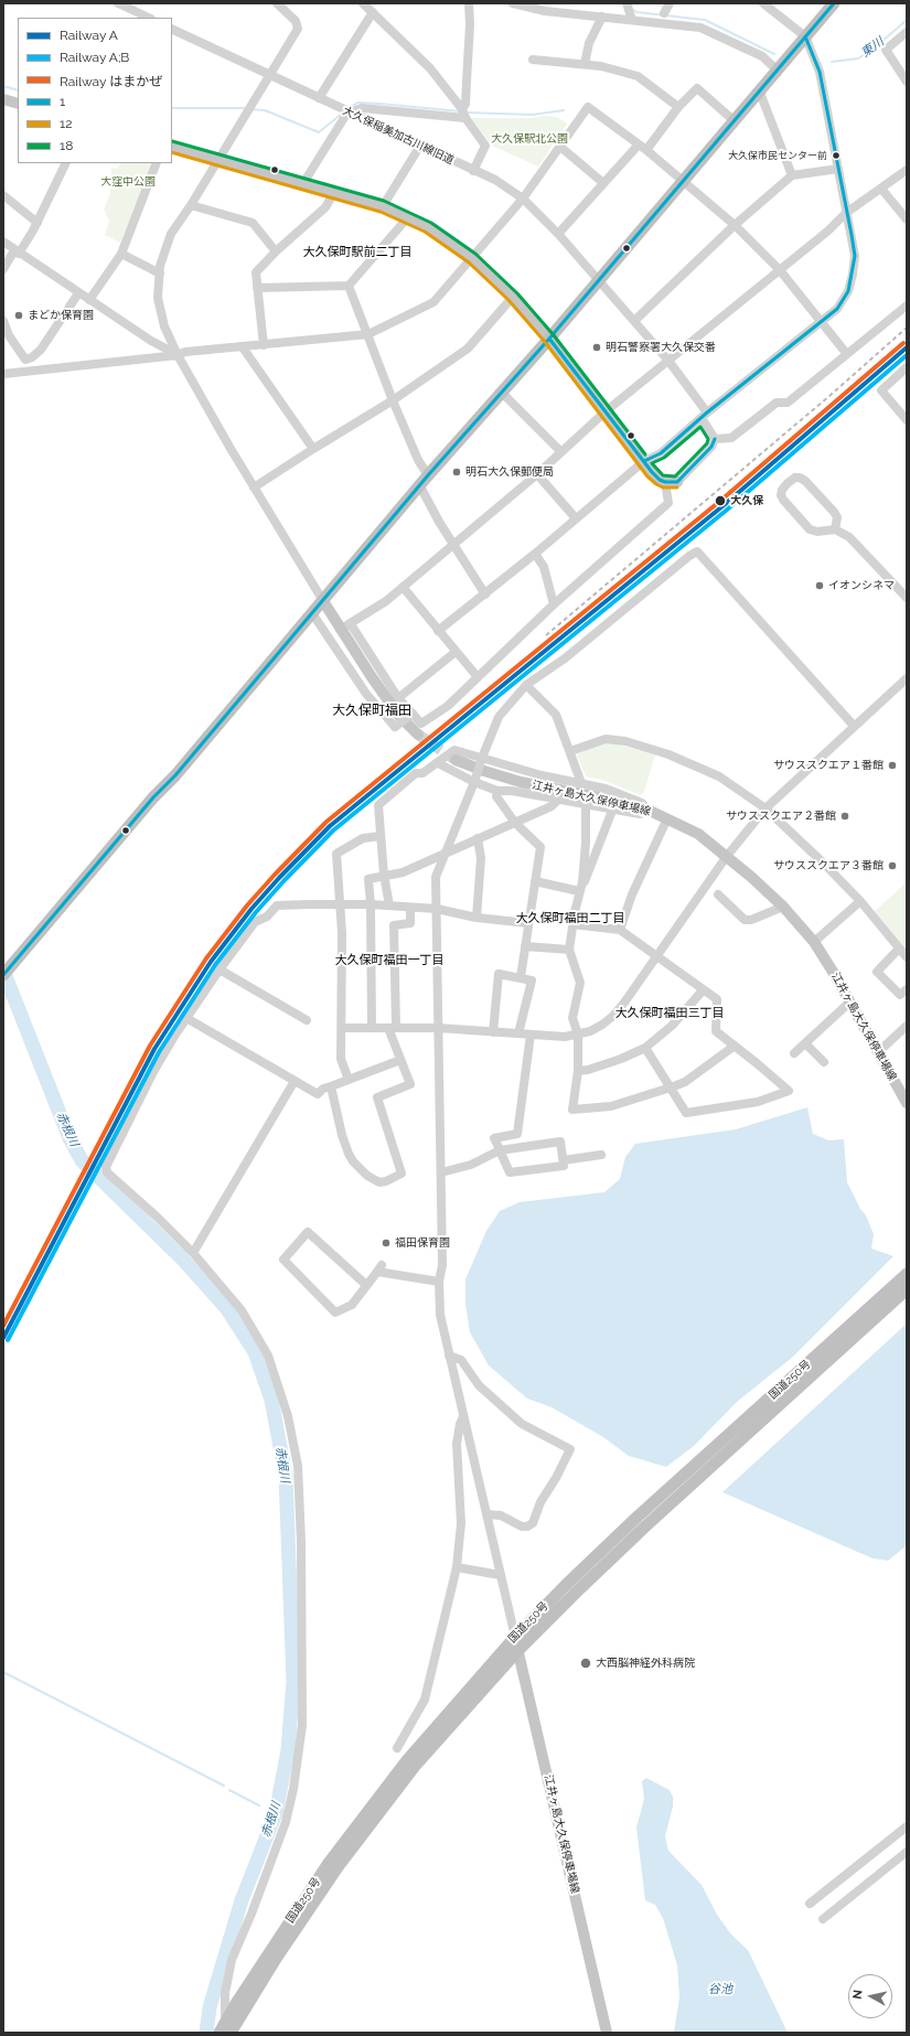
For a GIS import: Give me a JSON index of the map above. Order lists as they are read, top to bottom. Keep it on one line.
{"streets":{"highway":["国道250号"],"main road":["江井ヶ島大久保停車場線"],"street":["大久保稲美加古川線旧道"]},"crossings":[["江井ヶ島大久保停車場線","国道250号"]],"districts":["大久保町駅前二丁目","大久保町福田","大久保町福田二丁目","大久保町福田一丁目","大久保町福田三丁目"],"water":["東川","赤根川","谷池"],"parks":["大久保駅北公園","大窪中公園"],"places":["大久保市民センター前","まどか保育園","明石警察署大久保交番","明石大久保郵便局","大久保","イオンシネマ","サウススクエア１番館","サウススクエア２番館","サウススクエア３番館","福田保育園","大西脳神経外科病院"],"lines":["transit line 1","transit line 18","transit line 12","rail line はまかぜ","rail line A","rail line A;B"],"legend":["Railway A","Railway A;B","Railway はまかぜ","1","12","18"],"north":"left"}
